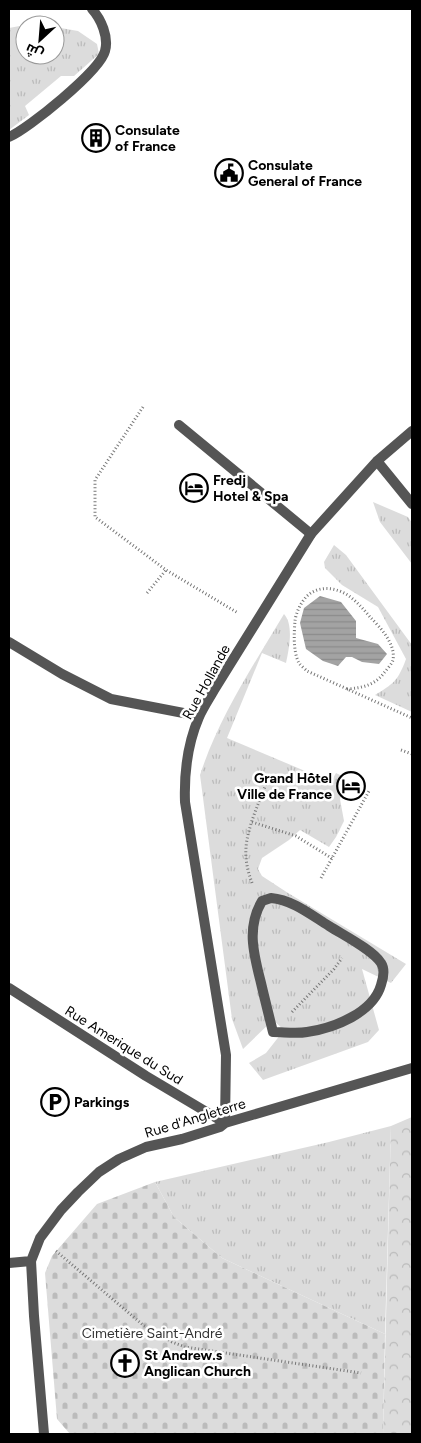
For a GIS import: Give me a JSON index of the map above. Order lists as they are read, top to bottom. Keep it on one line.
{"streets":{"street":["Rue Hollande","Rue Amerique du Sud","Rue d'Angleterre"]},"crossings":[["Rue Hollande","Rue Amerique du Sud"],["Rue Hollande","Rue d'Angleterre"],["Rue Amerique du Sud","Rue d'Angleterre"]],"parks":["Cimetière Saint-André"],"places":{"building":["Consulate of France"],"public building":["Consulate General of France"],"hotel":["Fredj Hotel & Spa","Grand Hôtel Ville de France"],"parking":["Parkings"],"church":["St Andrew.s Anglican Church"]},"north":"bottom left"}
